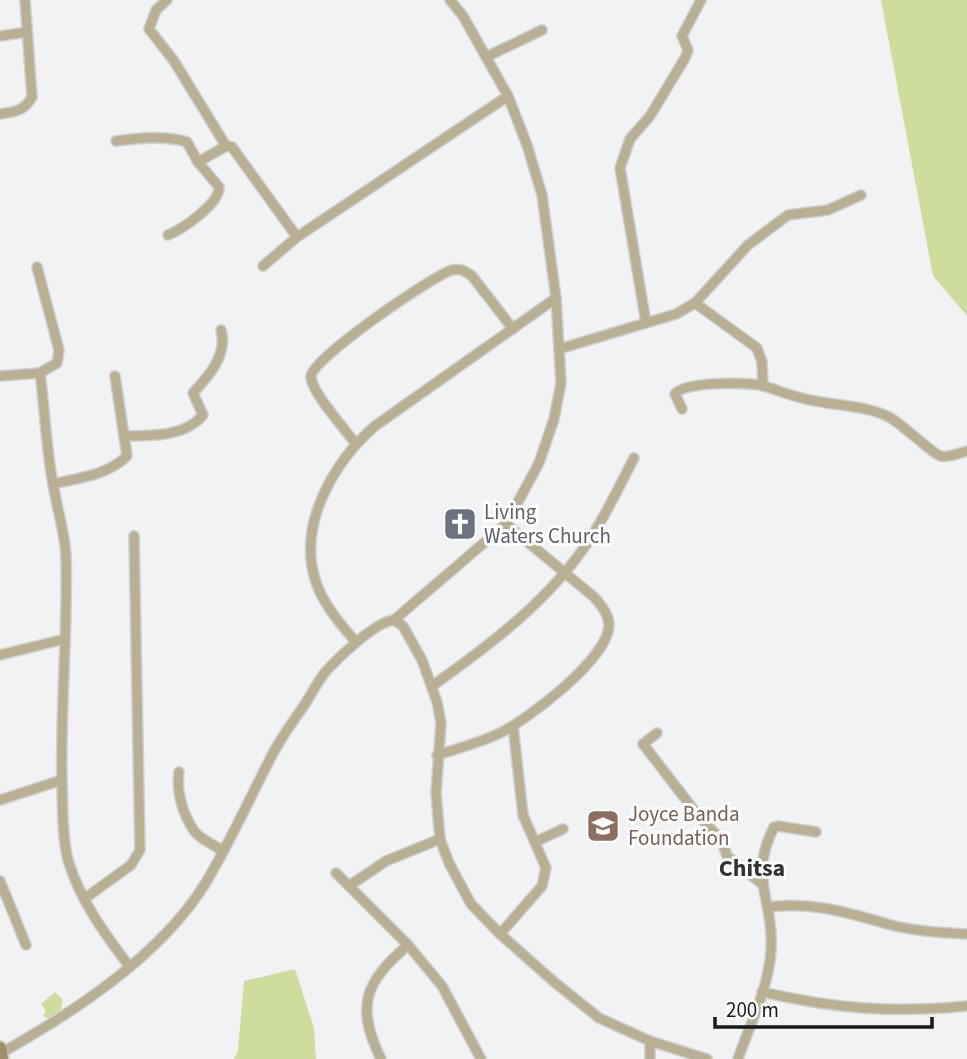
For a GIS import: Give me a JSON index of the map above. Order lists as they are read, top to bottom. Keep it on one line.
{"districts":["Chitsa"],"places":{"church":["Living Waters Church"],"school or university":["Joyce Banda Foundation"]},"scale_bar":"200 m"}
